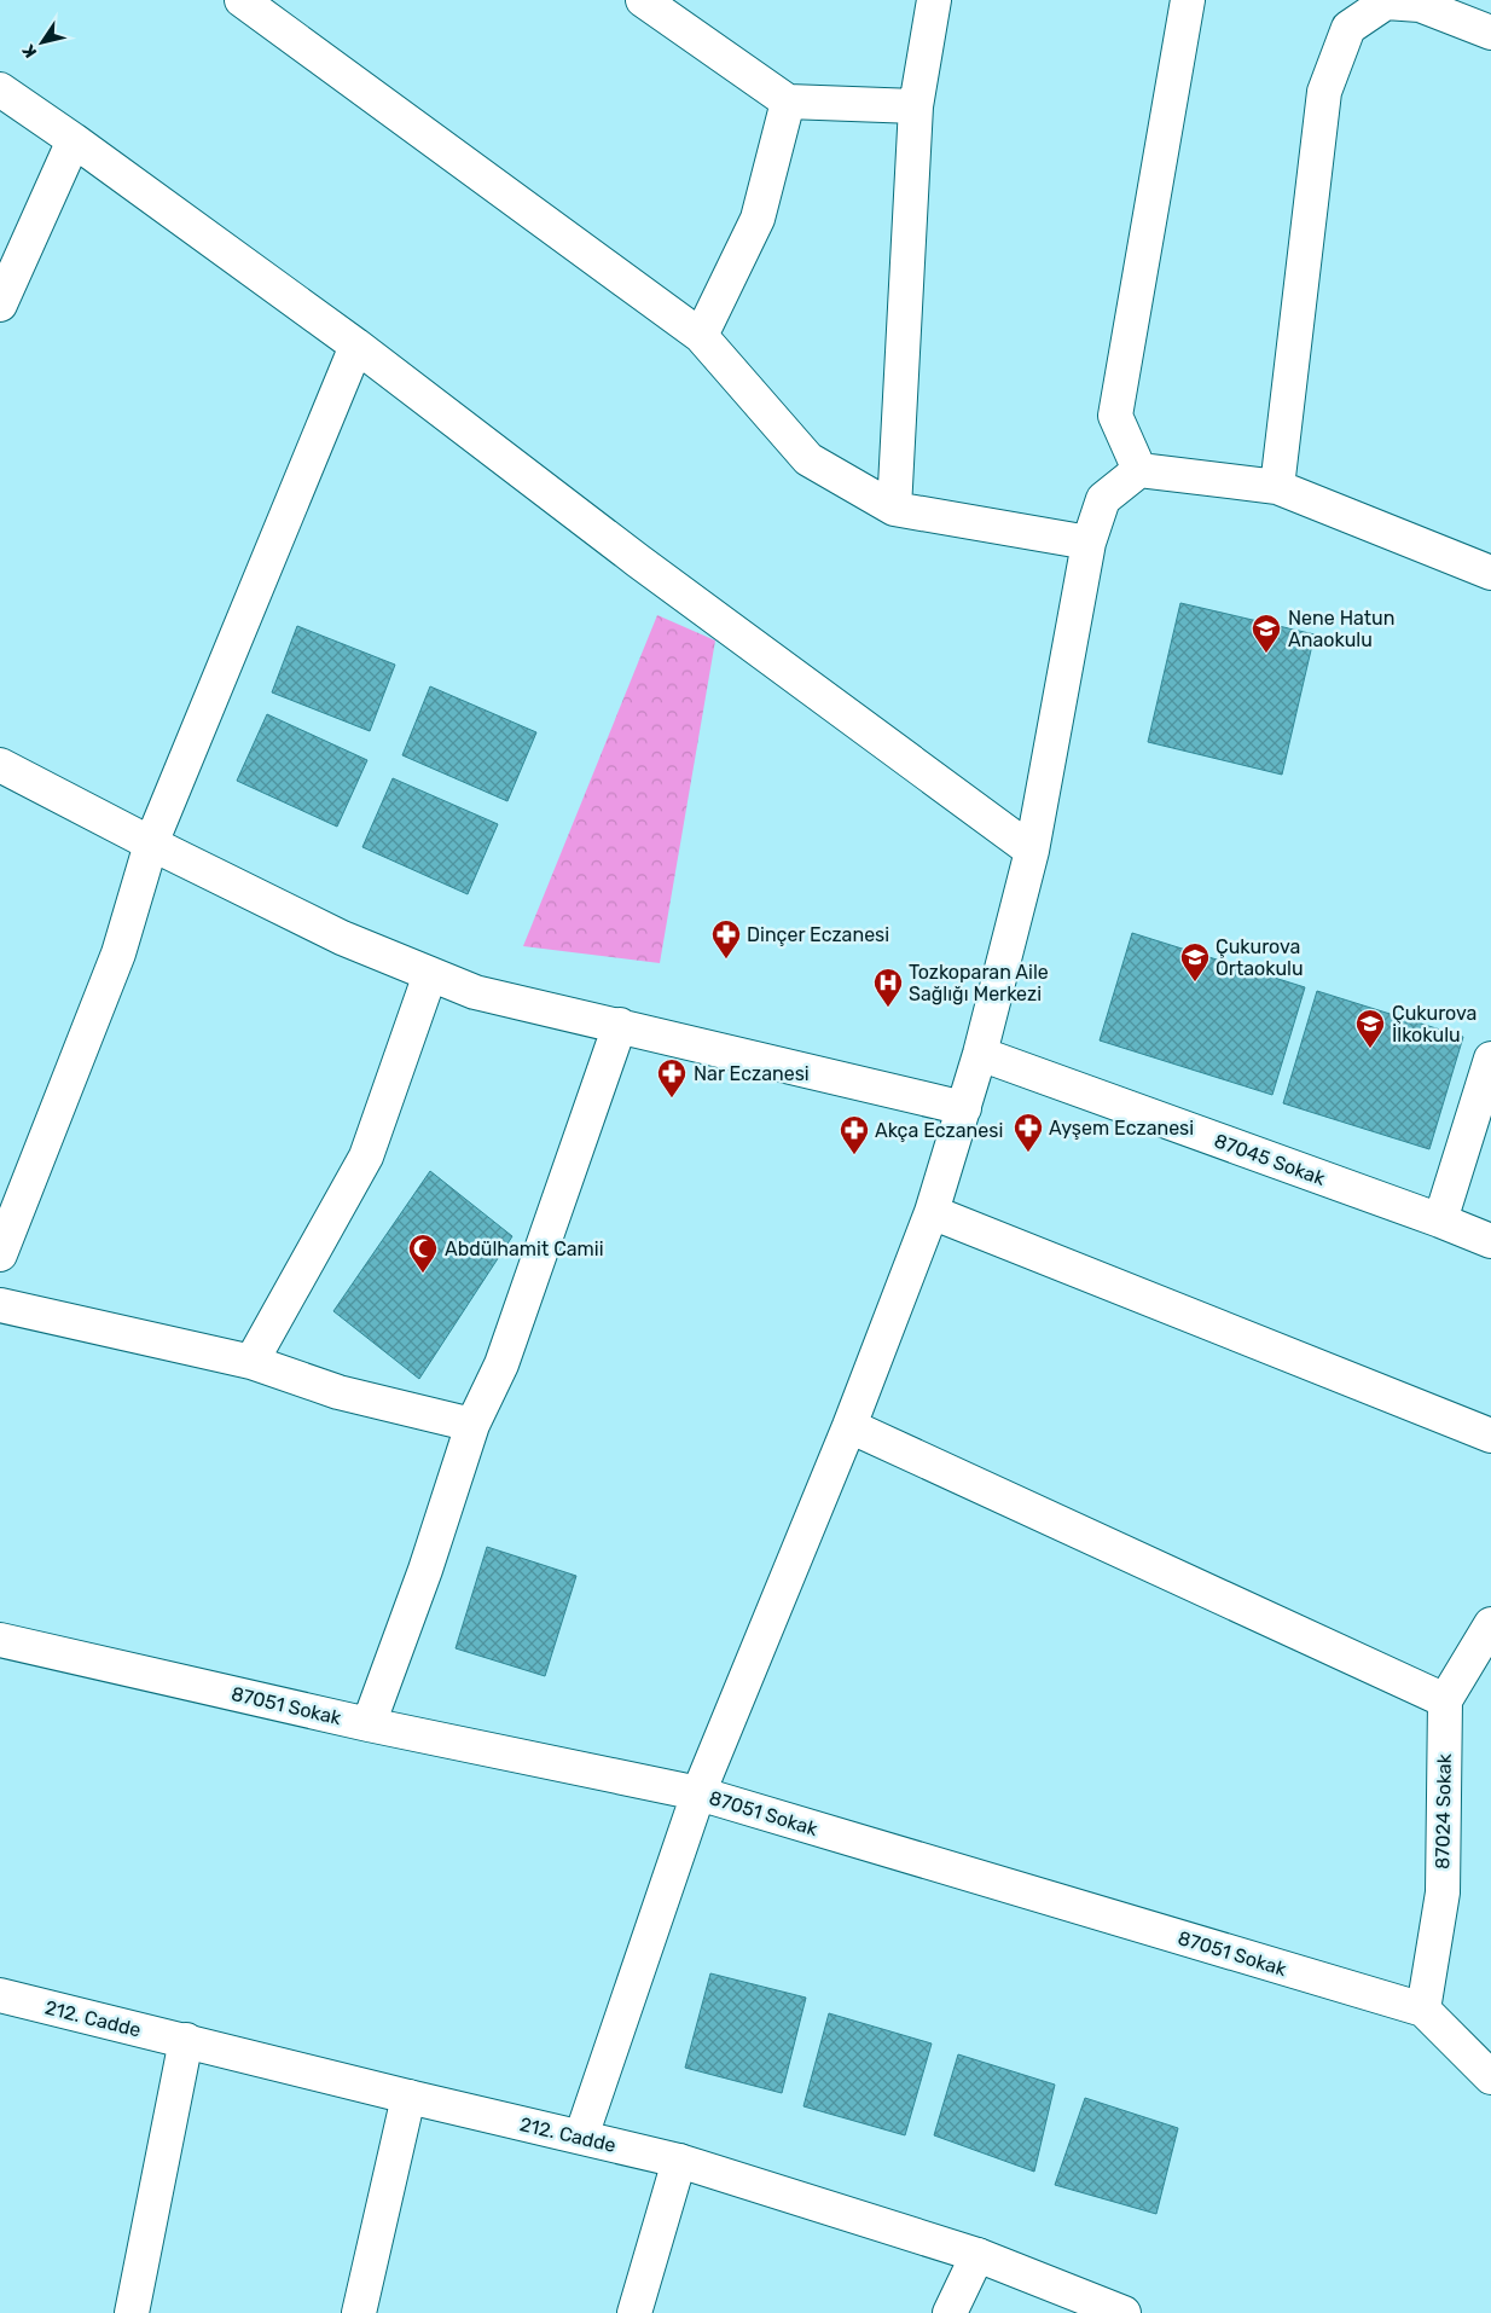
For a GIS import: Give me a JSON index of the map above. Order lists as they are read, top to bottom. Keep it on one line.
{"streets":{"street":["87045 Sokak","87051 Sokak","87024 Sokak","212. Cadde"]},"crossings":[["87051 Sokak","87024 Sokak"]],"places":{"school or university":["Nene Hatun Anaokulu","Çukurova Ortaokulu","Çukurova İlkokulu"],"pharmacy":["Dinçer Eczanesi","Nar Eczanesi","Ayşem Eczanesi","Akça Eczanesi"],"hospital":["Tozkoparan Aile Sağlığı Merkezi"],"mosque":["Abdülhamit Camii"]},"north":"bottom left"}
